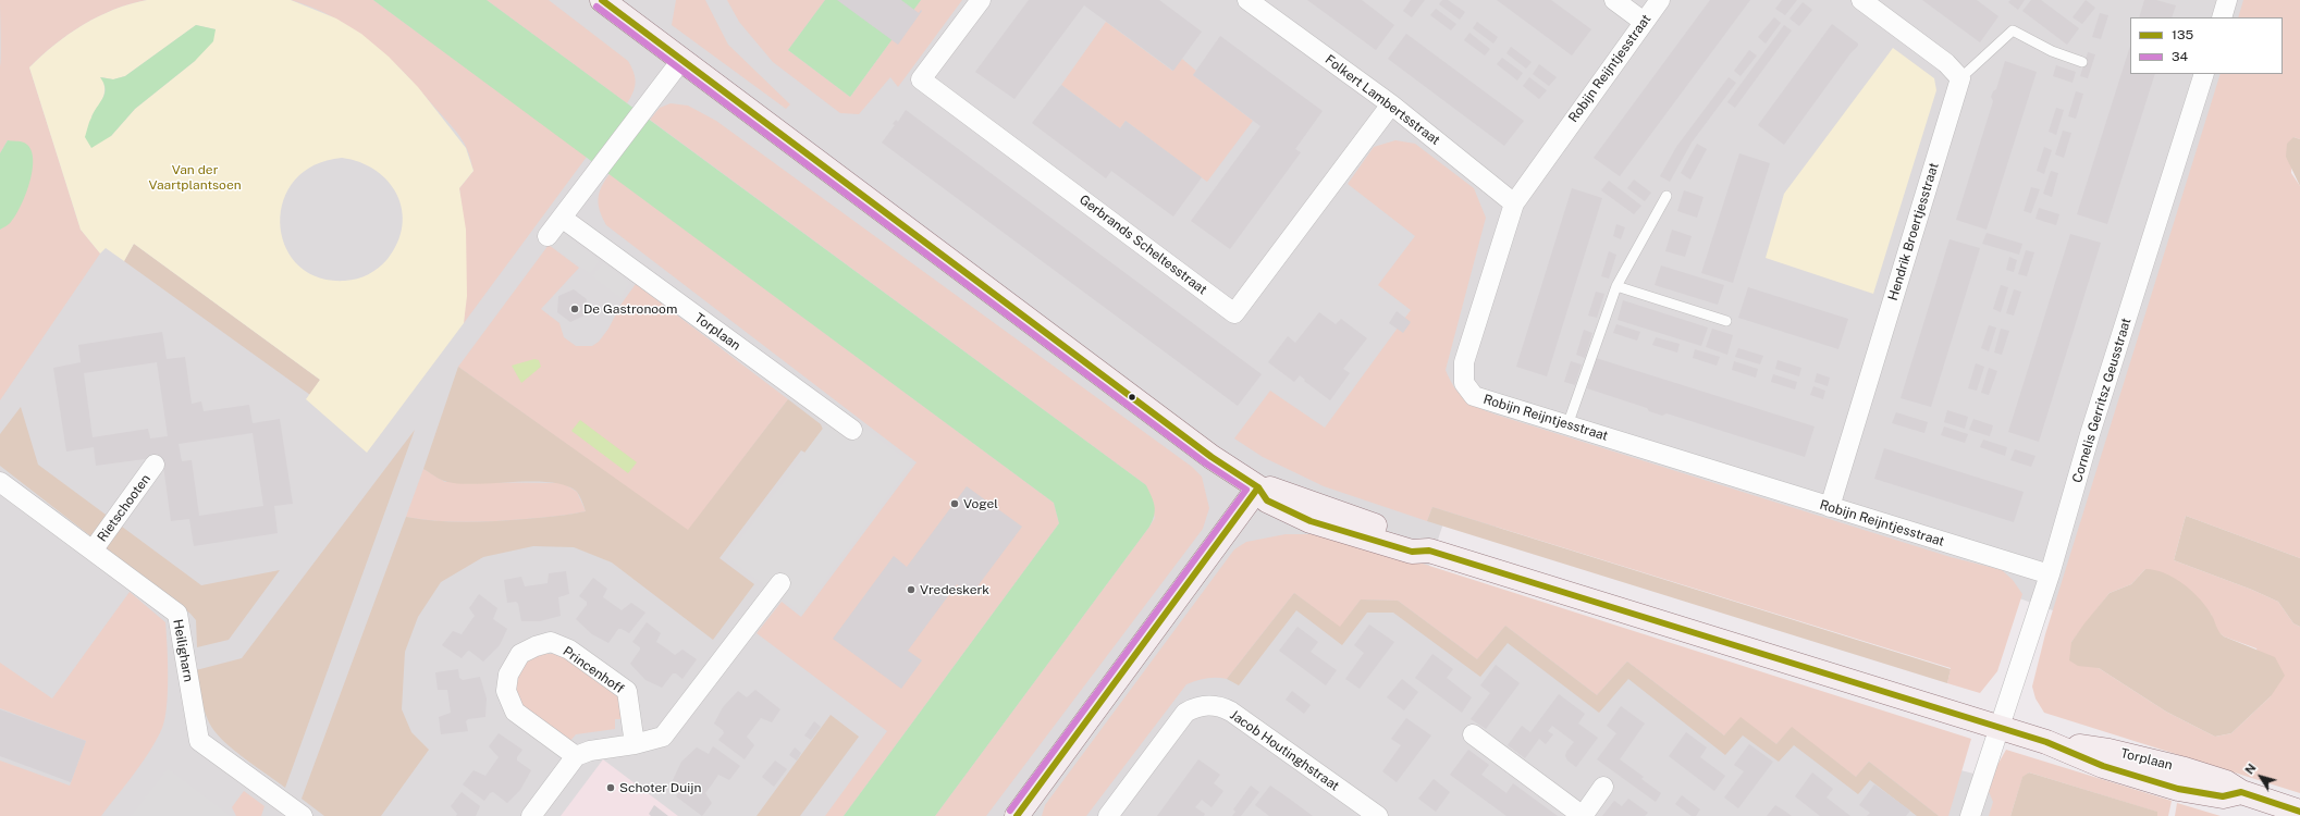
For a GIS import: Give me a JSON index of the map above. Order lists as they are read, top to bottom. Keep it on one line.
{"streets":{"street":["Robijn Reijntjesstraat","Folkert Lambertsstraat","Hendrik Broertjesstraat","Gerbrands Scheltesstraat","Torplaan","Cornelis Gerritsz Geusstraat","Rietschooten","Heiligharn","Princenhoff","Jacob Houtinghstraat"]},"crossings":[["Robijn Reijntjesstraat","Folkert Lambertsstraat"],["Robijn Reijntjesstraat","Hendrik Broertjesstraat"],["Robijn Reijntjesstraat","Cornelis Gerritsz Geusstraat"],["Folkert Lambertsstraat","Gerbrands Scheltesstraat"],["Torplaan","Cornelis Gerritsz Geusstraat"],["Rietschooten","Heiligharn"]],"parks":["Van der Vaartplantsoen"],"places":["De Gastronoom","Vogel","Vredeskerk","Schoter Duijn"],"lines":["transit line 135","transit line 34"],"legend":["135","34"],"north":"top left"}
